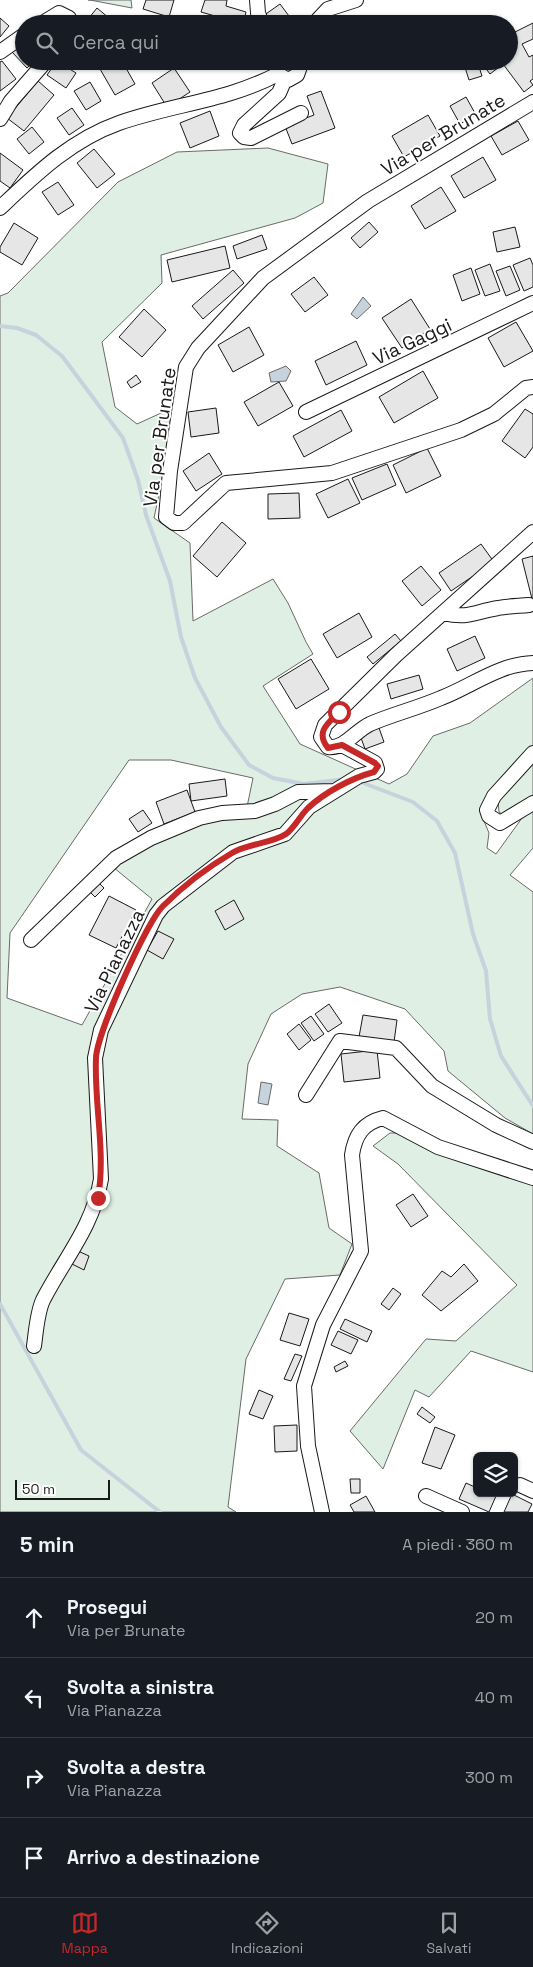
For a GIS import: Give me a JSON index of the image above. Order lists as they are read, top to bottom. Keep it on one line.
{"streets":{"street":["Via per Brunate","Via Gaggi","Via Pianazza"]},"scale_bar":"50 m","page":{"search":"Cerca qui","scale":"50 m","heading":["5 min","A piedi · 360 m"],"list":[["Prosegui","Via per Brunate","20 m"],["Svolta a sinistra","Via Pianazza","40 m"],["Svolta a destra","Via Pianazza","300 m"],"Arrivo a destinazione"],"nav":["Mappa","Indicazioni","Salvati"]}}
